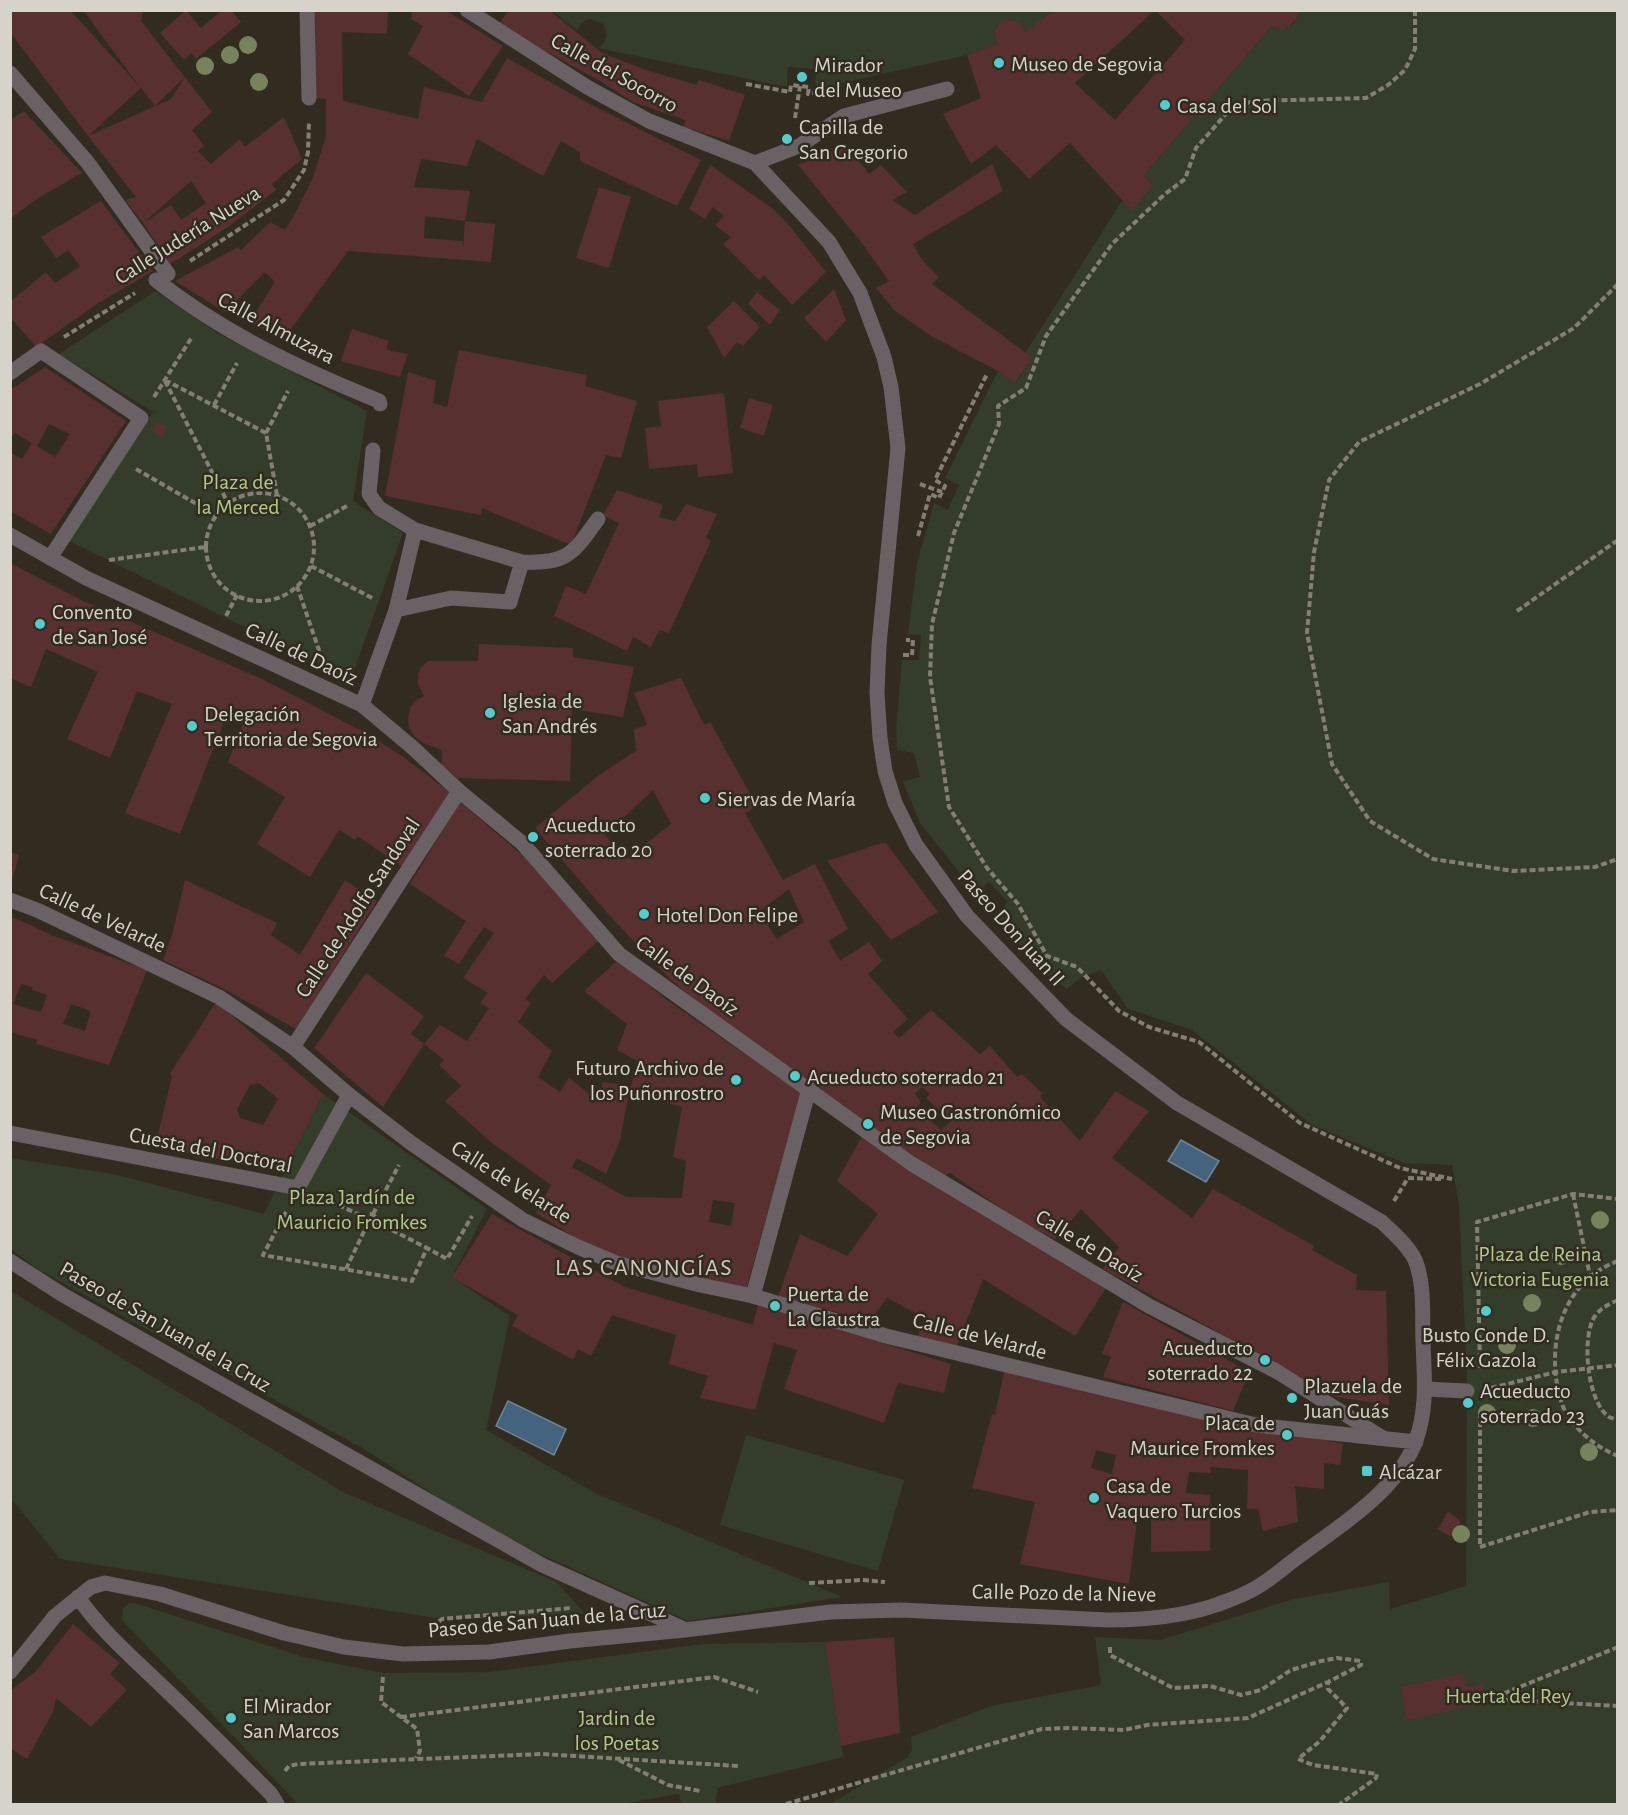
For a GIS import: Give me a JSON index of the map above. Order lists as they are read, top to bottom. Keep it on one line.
{"streets":{"street":["Calle del Socorro","Calle Almuzara","Calle de Daoíz","Calle de Adolfo Sandoval","Calle de Velarde","Paseo Don Juan II","Cuesta del Doctoral","Paseo de San Juan de la Cruz","Calle Pozo de la Nieve"],"path":["Calle Judería Nueva"]},"crossings":[["Calle del Socorro","Paseo Don Juan II"],["Calle Judería Nueva","Calle Almuzara"],["Calle de Daoíz","Calle de Adolfo Sandoval"],["Calle de Daoíz","Calle de Velarde"],["Calle de Adolfo Sandoval","Calle de Velarde"],["Calle de Velarde","Cuesta del Doctoral"],["Paseo Don Juan II","Calle Pozo de la Nieve"],["Paseo de San Juan de la Cruz","Calle Pozo de la Nieve"]],"districts":["LAS CANONGÍAS"],"parks":["Plaza de la Merced","Plaza Jardín de Mauricio Fromkes","Plaza de Reina Victoria Eugenia","Huerta del Rey","Jardin de los Poetas"],"places":{"other":["Museo de Segovia","Mirador del Museo","Casa del Sol","Capilla de San Gregorio","Convento de San José","Iglesia de San Andrés","Delegación Territoria de Segovia","Siervas de María","Acueducto soterrado 20","Hotel Don Felipe","Acueducto soterrado 21","Futuro Archivo de los Puñonrostro","Museo Gastronómico de Segovia","Puerta de La Claustra","Busto Conde D. Félix Gazola","Acueducto soterrado 22","Plazuela de Juan Guás","Acueducto soterrado 23","Placa de Maurice Fromkes","Casa de Vaquero Turcios","El Mirador San Marcos"],"transit":["Alcázar"]}}
